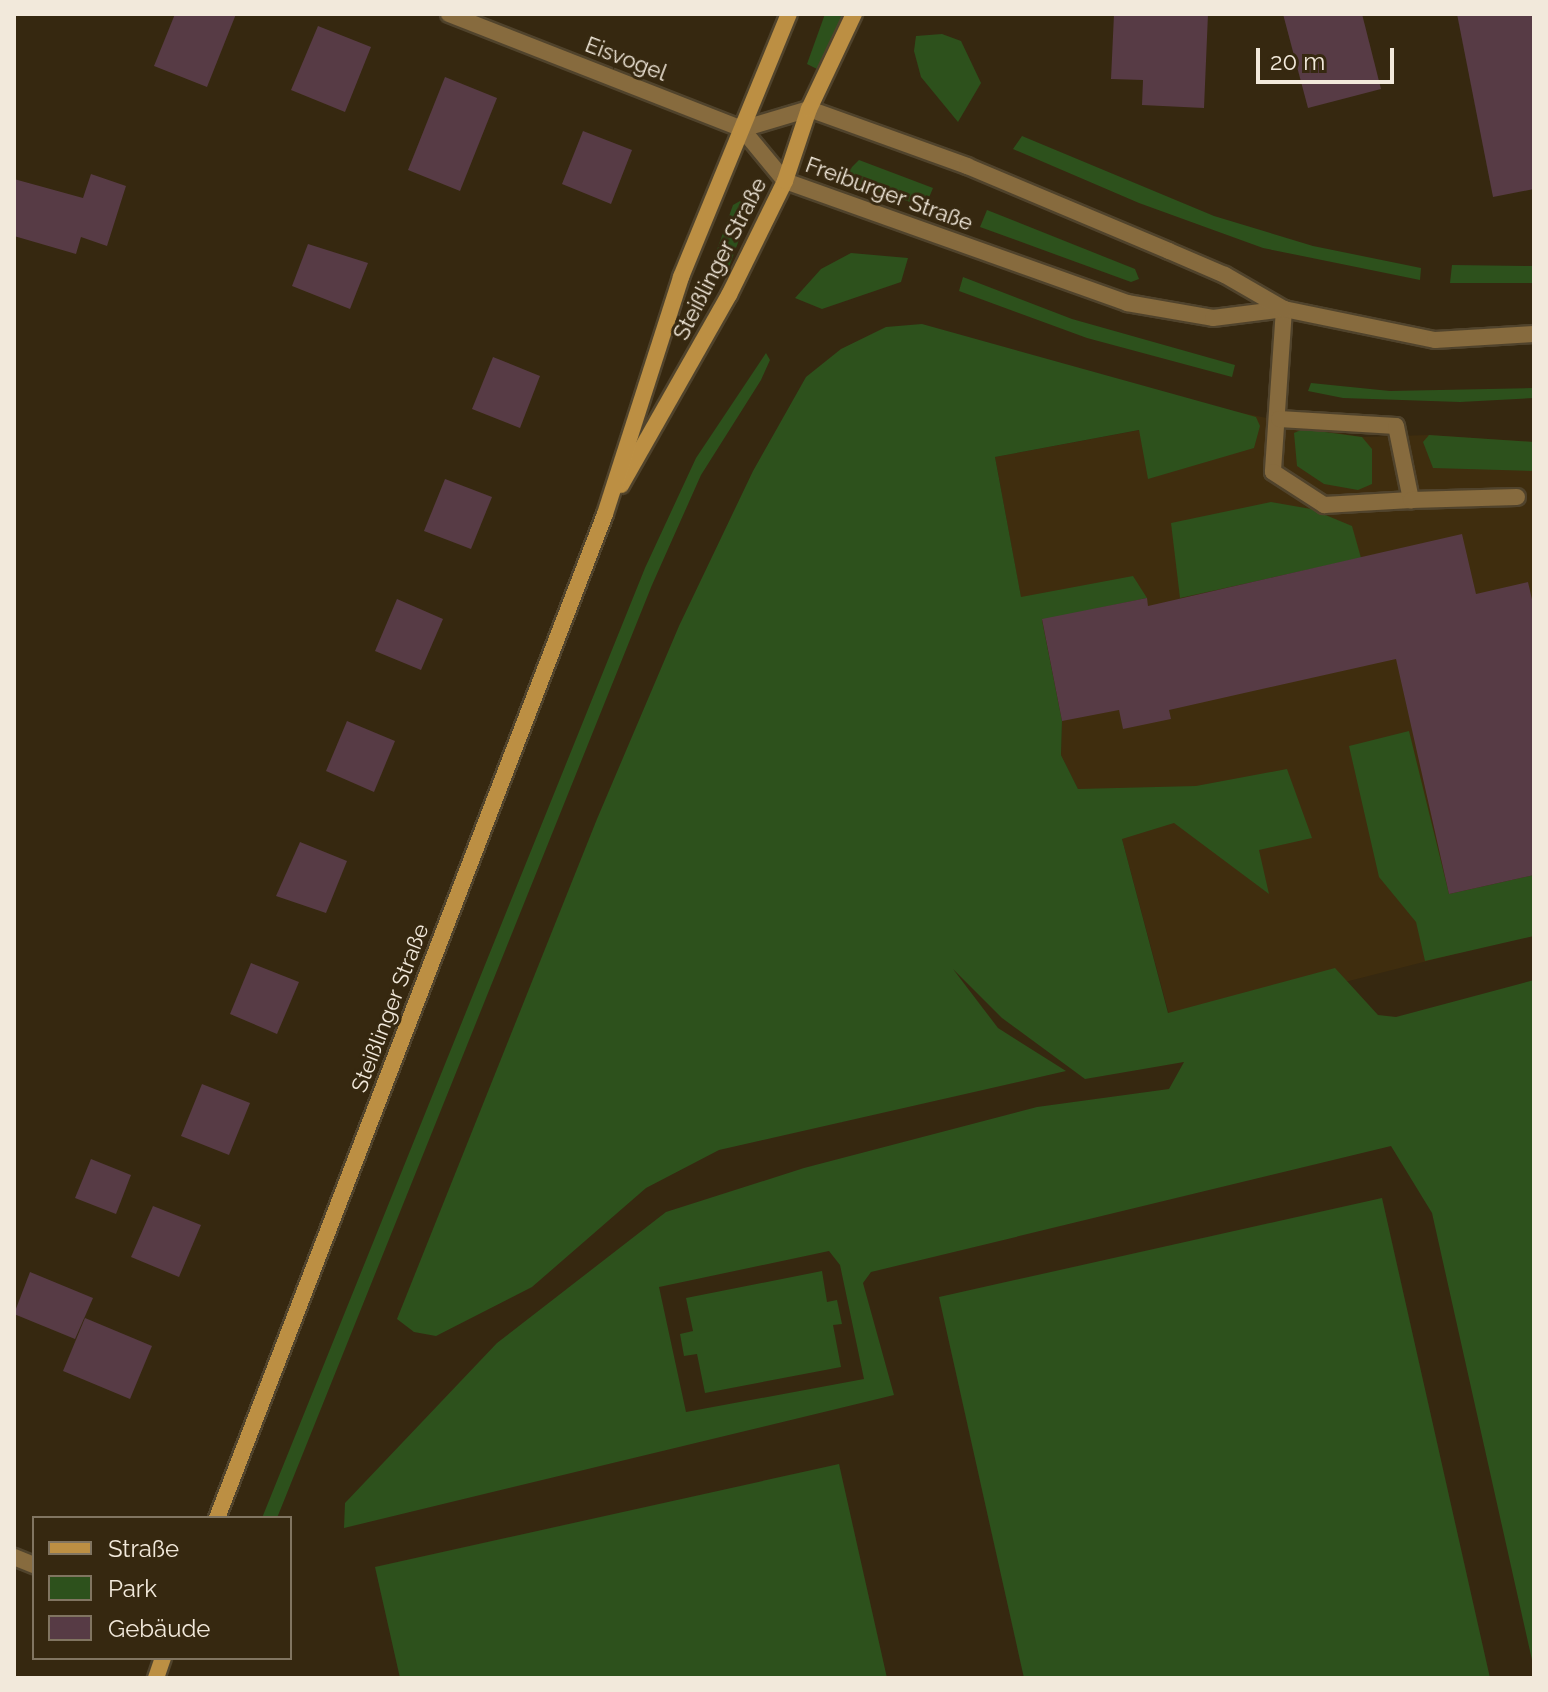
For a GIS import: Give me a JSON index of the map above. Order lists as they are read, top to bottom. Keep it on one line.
{"streets":{"street":["Eisvogel","Freiburger Straße","Steißlinger Straße"]},"crossings":[["Eisvogel","Freiburger Straße"],["Eisvogel","Steißlinger Straße"],["Freiburger Straße","Steißlinger Straße"]],"legend":["Straße","Park","Gebäude"],"scale_bar":"20 m"}
